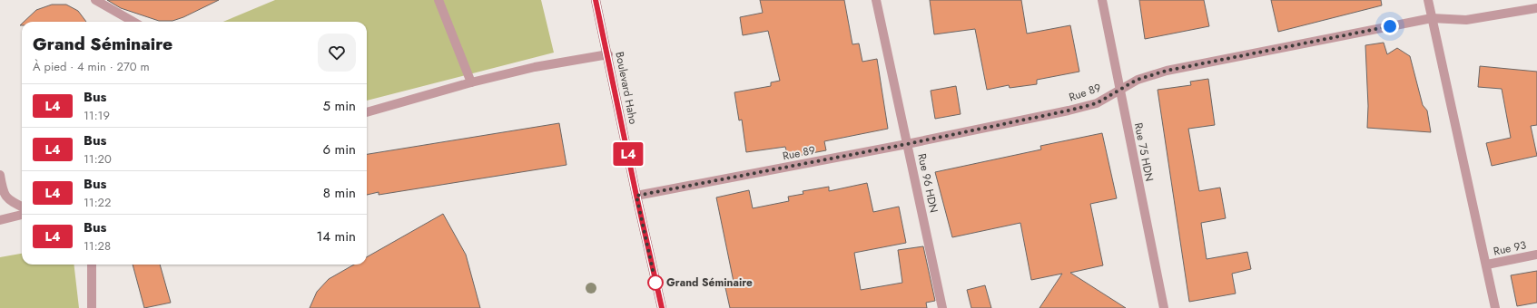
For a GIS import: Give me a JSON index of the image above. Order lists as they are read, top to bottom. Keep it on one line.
{"streets":{"main road":["Boulevard Haho"],"street":["Rue 89","Rue 75 HDN","Rue 96 HDN","Rue 93"]},"crossings":[["Boulevard Haho","Rue 89"],["Rue 89","Rue 75 HDN"],["Rue 89","Rue 96 HDN"]],"places":["Grand Séminaire"],"lines":["bus line L4"],"page":{"on_map":"L4","heading":["Grand Séminaire","À pied · 4 min · 270 m"],"list":[{"mark":"L4","name":"Bus","note":"11:19","value":"5 min"},{"mark":"L4","name":"Bus","note":"11:20","value":"6 min"},{"mark":"L4","name":"Bus","note":"11:22","value":"8 min"},{"mark":"L4","name":"Bus","note":"11:28","value":"14 min"}]}}
